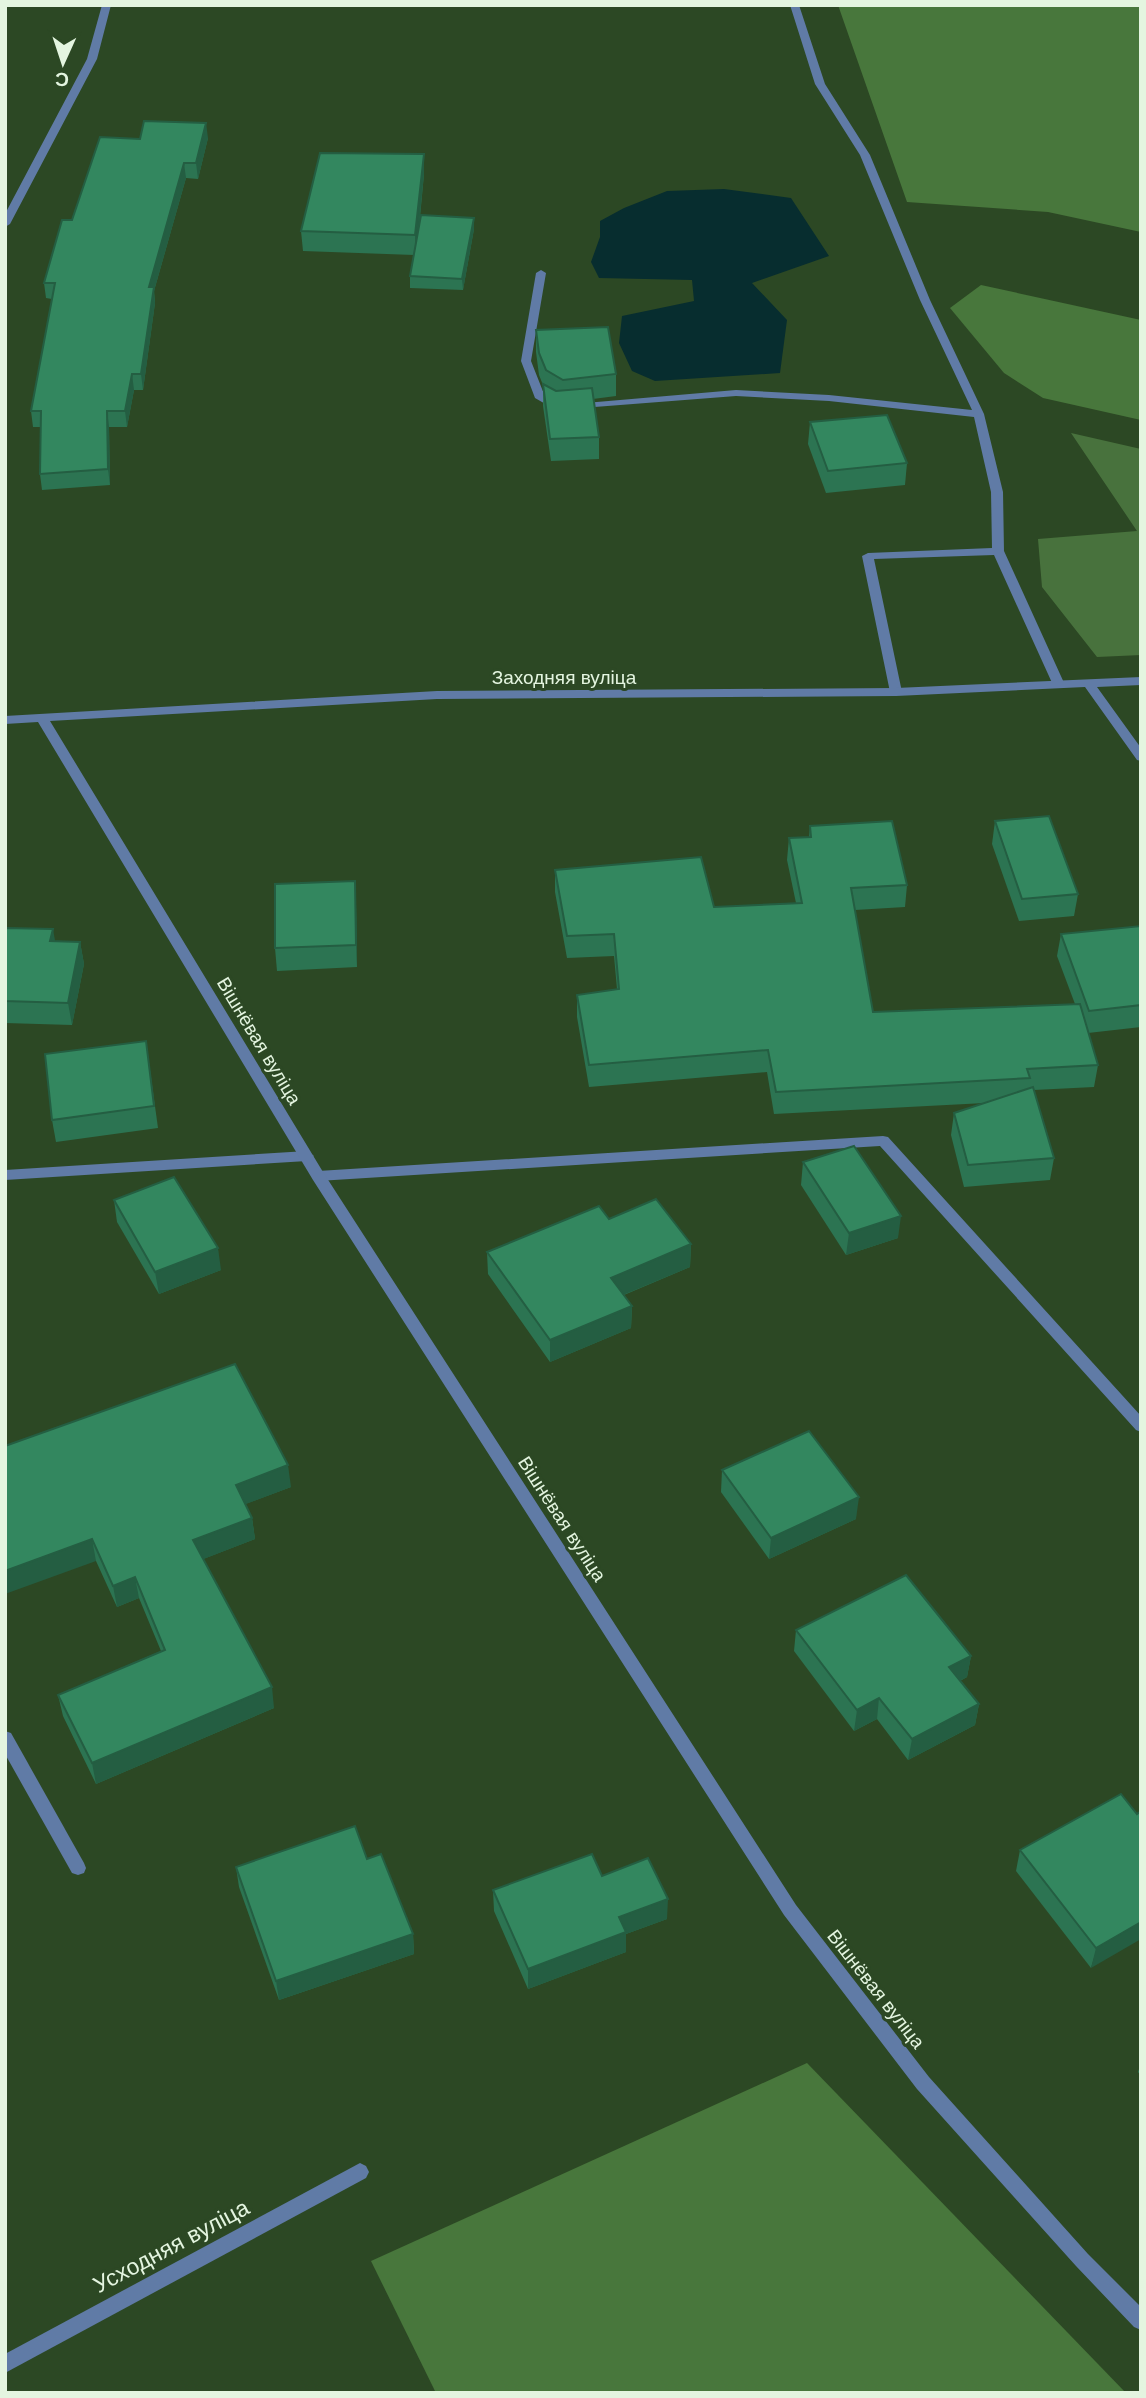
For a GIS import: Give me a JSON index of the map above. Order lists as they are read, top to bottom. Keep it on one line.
{"streets":{"street":["Заходняя вуліца","Вішнёвая вуліца","Усходняя вуліца"]},"crossings":[["Заходняя вуліца","Вішнёвая вуліца"]],"north":"bottom"}
